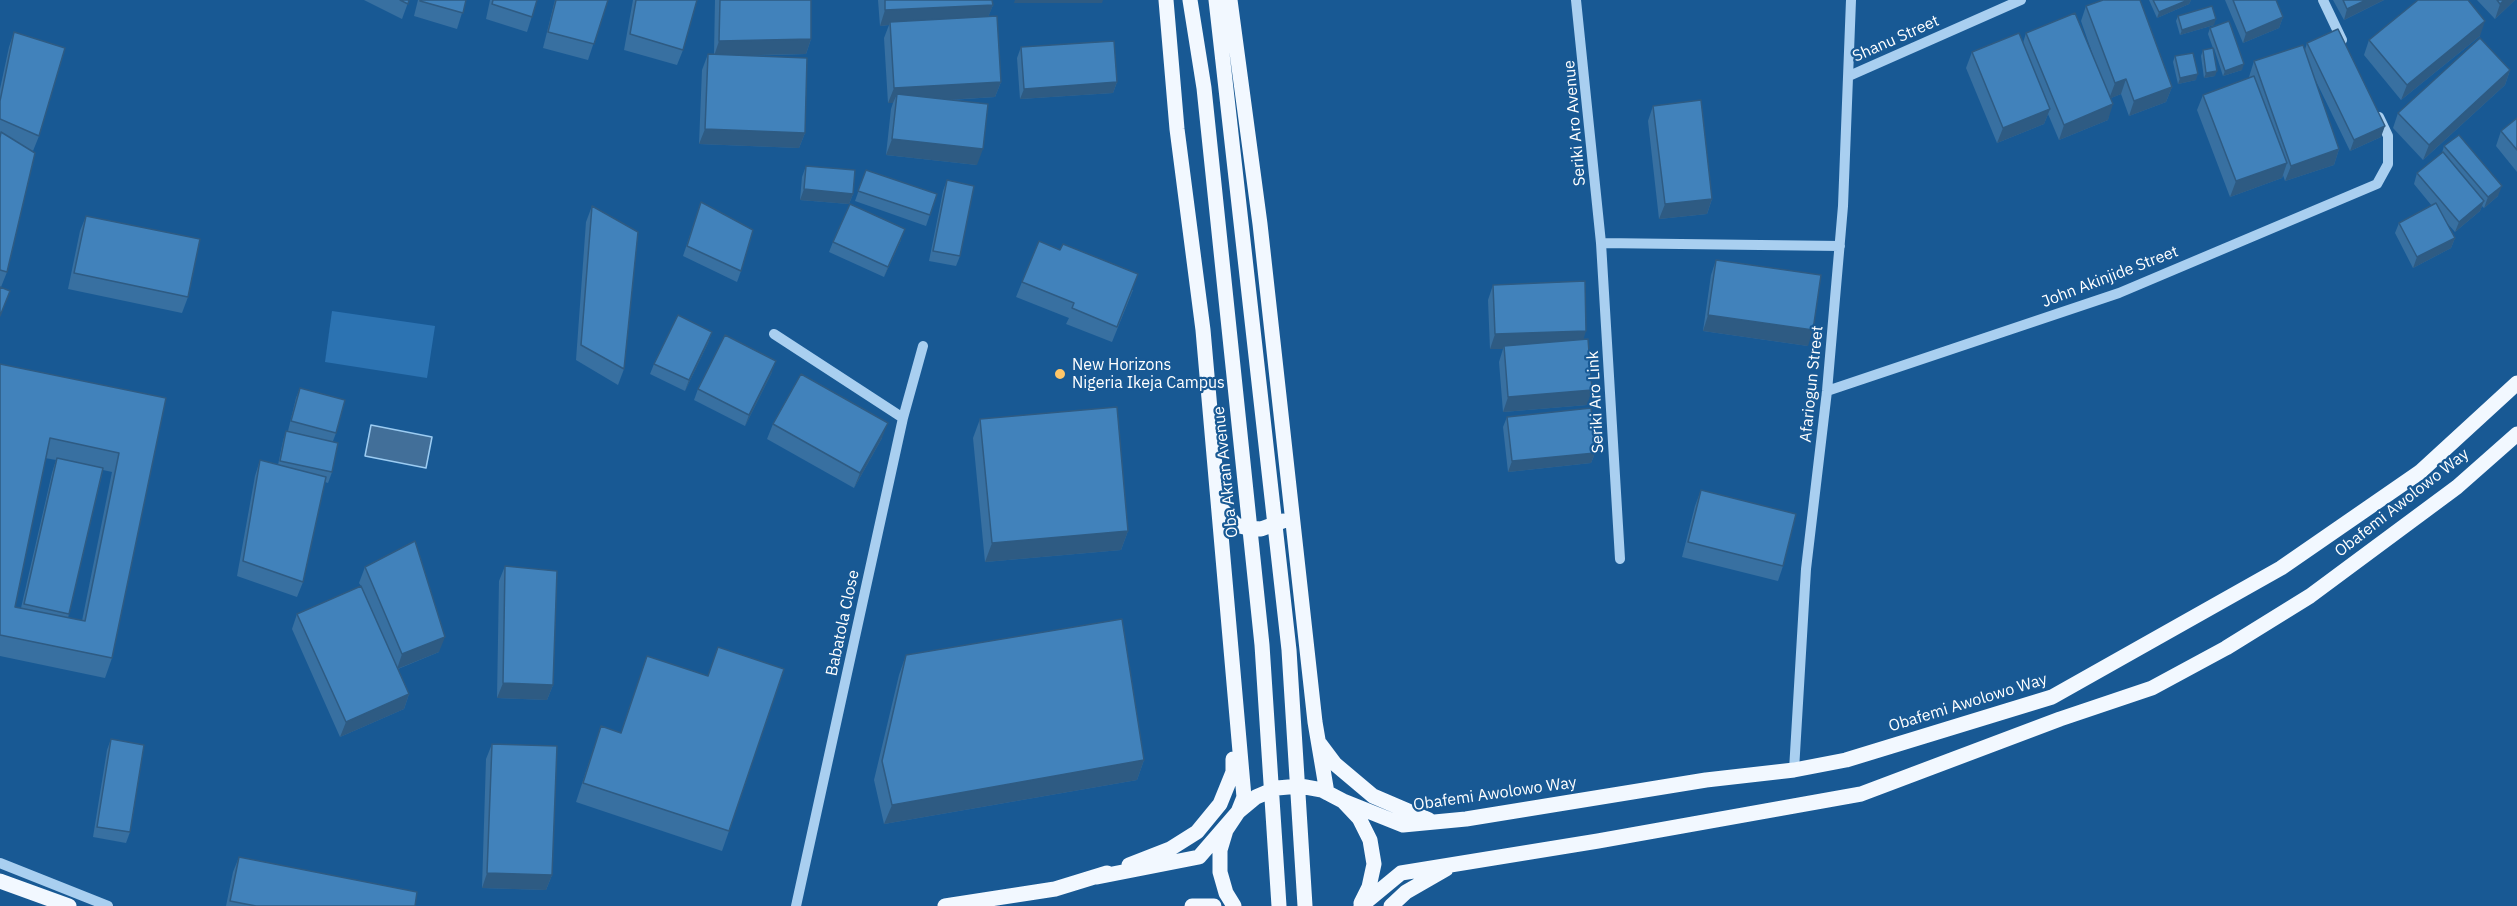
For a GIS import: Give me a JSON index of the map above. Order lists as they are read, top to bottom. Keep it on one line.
{"streets":{"main road":["Oba Akran Avenue","Obafemi Awolowo Way"],"street":["Shanu Street","Seriki Aro Avenue","John Akinjide Street","Afariogun Street","Seriki Aro Link","Babatola Close"]},"crossings":[["Shanu Street","Afariogun Street"],["Seriki Aro Avenue","Seriki Aro Link"],["John Akinjide Street","Afariogun Street"],["Afariogun Street","Obafemi Awolowo Way"]],"places":["New Horizons Nigeria Ikeja Campus"]}
